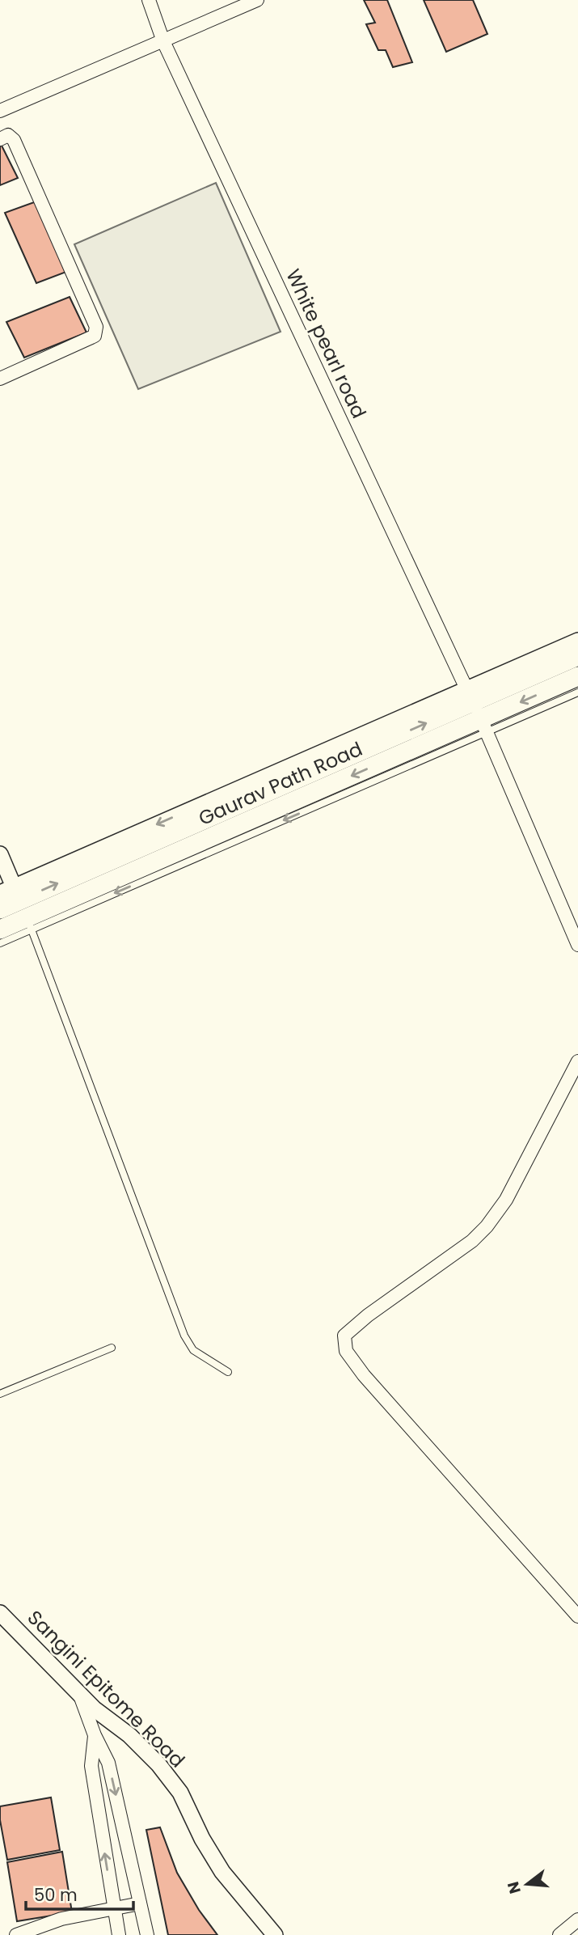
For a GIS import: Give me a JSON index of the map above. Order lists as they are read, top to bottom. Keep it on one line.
{"streets":{"main road":["Gaurav Path Road"],"street":["White pearl road","Sangini Epitome Road"]},"crossings":[["White pearl road","Gaurav Path Road"]],"scale_bar":"50 m","north":"left"}
